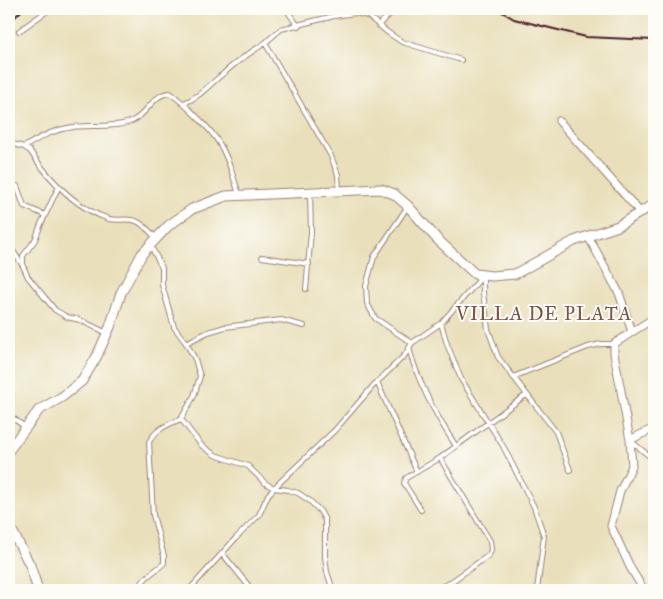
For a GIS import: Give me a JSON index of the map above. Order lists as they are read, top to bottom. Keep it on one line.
{"districts":["VILLA DE PLATA"]}
